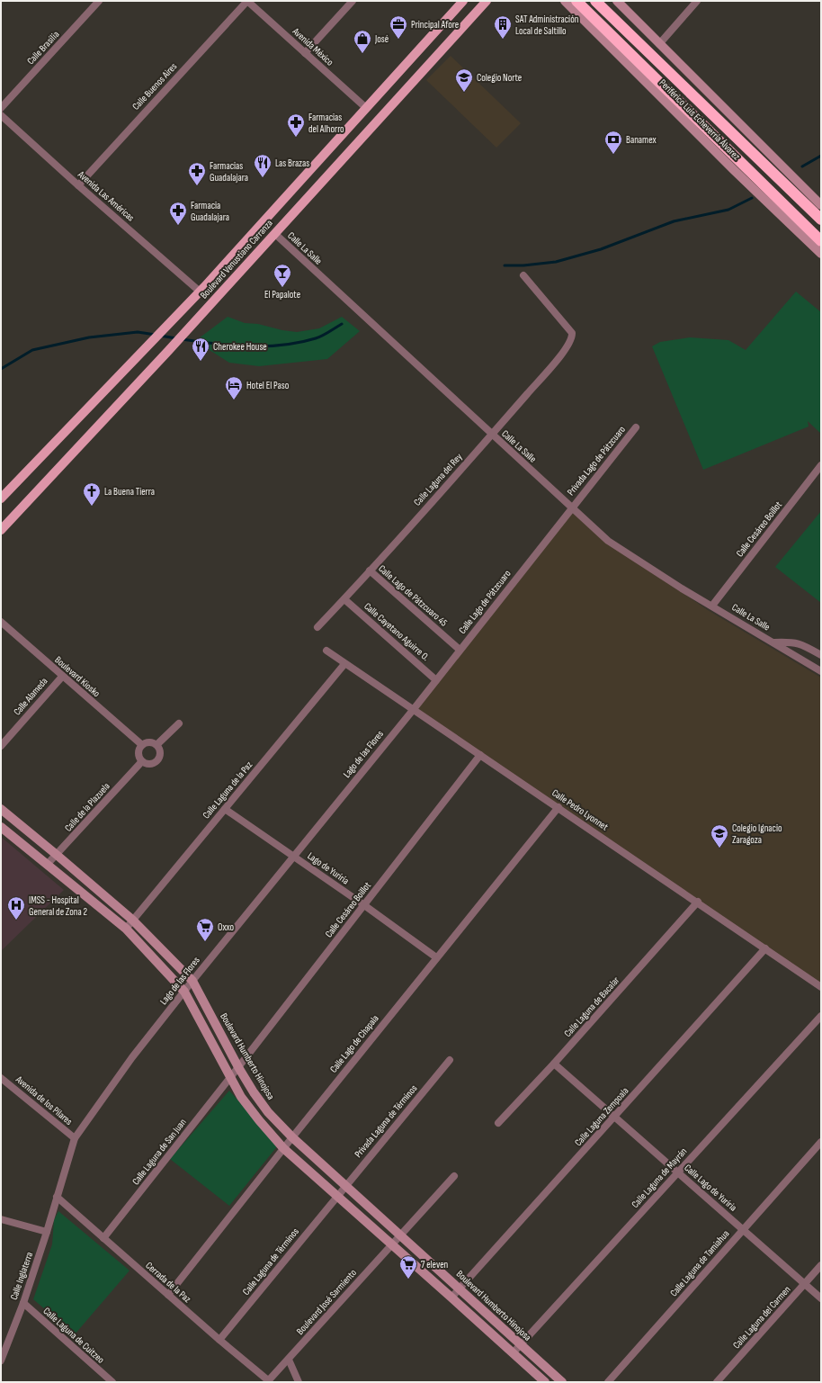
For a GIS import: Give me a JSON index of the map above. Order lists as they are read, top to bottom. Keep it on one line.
{"streets":{"highway":["Periférico Luis Echeverría Álvarez"],"main road":["Boulevard Venustiano Carranza"],"street":["Avenida México","Calle Brasilia","Calle Buenos Aires","Avenida Las Américas","Calle La Salle","Privada Lago de Pátzcuaro","Calle Laguna del Rey","Calle Cesáreo Boillot","Calle Lago de Pátzcuaro 45","Calle Lago de Pátzcuaro","Calle Cayetano Aguirre O.","Boulevard Kiosko","Calle Alameda","Lago de las Flores","Calle Laguna de la Paz","Calle de la Plazuela","Calle Pedro Lyonnet","Lago de Yuriria","Calle Laguna de Bacalar","Calle Lago de Chapala","Boulevard Humberto Hinojosa","Avenida de los Pilares","Calle Laguna Zempoala","Privada Laguna de Términos","Calle Laguna de San Juan","Calle Laguna de Mayrán","Calle Lago de Yuriria","Calle Laguna de Términos","Calle Laguna de Tamiahua","Calle Inglaterra","Cerrada de la Paz","Boulevard José Sarmiento","Calle Laguna del Carmen","Calle Laguna de Cuitzeo"]},"crossings":[["Avenida México","Calle Buenos Aires"],["Avenida México","Boulevard Venustiano Carranza"],["Calle Buenos Aires","Avenida Las Américas"],["Avenida Las Américas","Boulevard Venustiano Carranza"],["Calle La Salle","Boulevard Venustiano Carranza"],["Calle La Salle","Privada Lago de Pátzcuaro"],["Calle La Salle","Calle Laguna del Rey"],["Calle La Salle","Calle Cesáreo Boillot"],["Calle La Salle","Calle Lago de Pátzcuaro"],["Privada Lago de Pátzcuaro","Calle Lago de Pátzcuaro"],["Calle Laguna del Rey","Calle Lago de Pátzcuaro 45"],["Calle Laguna del Rey","Calle Cayetano Aguirre O."],["Calle Cesáreo Boillot","Calle Pedro Lyonnet"],["Calle Cesáreo Boillot","Lago de Yuriria"],["Calle Cesáreo Boillot","Boulevard Humberto Hinojosa"],["Calle Cesáreo Boillot","Calle Laguna de San Juan"],["Calle Lago de Pátzcuaro 45","Calle Lago de Pátzcuaro"],["Calle Lago de Pátzcuaro","Calle Cayetano Aguirre O."],["Calle Lago de Pátzcuaro","Lago de las Flores"],["Calle Lago de Pátzcuaro","Calle Pedro Lyonnet"],["Boulevard Kiosko","Calle Alameda"],["Boulevard Kiosko","Calle de la Plazuela"],["Lago de las Flores","Calle Pedro Lyonnet"],["Lago de las Flores","Lago de Yuriria"],["Lago de las Flores","Boulevard Humberto Hinojosa"],["Lago de las Flores","Avenida de los Pilares"],["Lago de las Flores","Calle Inglaterra"],["Lago de las Flores","Cerrada de la Paz"],["Calle Laguna de la Paz","Calle Pedro Lyonnet"],["Calle Laguna de la Paz","Lago de Yuriria"],["Calle Laguna de la Paz","Boulevard Humberto Hinojosa"],["Calle de la Plazuela","Boulevard Humberto Hinojosa"],["Calle Pedro Lyonnet","Calle Laguna de Bacalar"],["Calle Pedro Lyonnet","Calle Lago de Chapala"],["Calle Pedro Lyonnet","Calle Laguna Zempoala"],["Lago de Yuriria","Calle Lago de Chapala"],["Calle Laguna de Bacalar","Calle Lago de Yuriria"],["Calle Lago de Chapala","Boulevard Humberto Hinojosa"],["Calle Lago de Chapala","Cerrada de la Paz"],["Boulevard Humberto Hinojosa","Calle Laguna Zempoala"],["Boulevard Humberto Hinojosa","Privada Laguna de Términos"],["Boulevard Humberto Hinojosa","Calle Laguna de Mayrán"],["Boulevard Humberto Hinojosa","Boulevard José Sarmiento"],["Calle Laguna Zempoala","Calle Lago de Yuriria"],["Privada Laguna de Términos","Calle Laguna de Términos"],["Calle Laguna de San Juan","Cerrada de la Paz"],["Calle Laguna de Mayrán","Calle Lago de Yuriria"],["Calle Lago de Yuriria","Calle Laguna de Tamiahua"],["Calle Lago de Yuriria","Calle Laguna del Carmen"],["Calle Laguna de Términos","Cerrada de la Paz"],["Calle Inglaterra","Cerrada de la Paz"],["Calle Inglaterra","Calle Laguna de Cuitzeo"],["Cerrada de la Paz","Boulevard José Sarmiento"]],"places":{"office":["Principal Afore"],"building":["SAT Administración Local de Saltillo"],"shop":["José"],"school or university":["Colegio Norte","Colegio Ignacio Zaragoza"],"pharmacy":["Farmacias del Alhorro","Farmacias Guadalajara","Farmacia Guadalajara"],"bank":["Banamex"],"restaurant":["Las Brazas","Cherokee House"],"bar":["El Papalote"],"hotel":["Hotel El Paso"],"church":["La Buena Tierra"],"hospital":["IMSS - Hospital General de Zona 2"],"supermarket":["Oxxo","7 eleven"]}}
